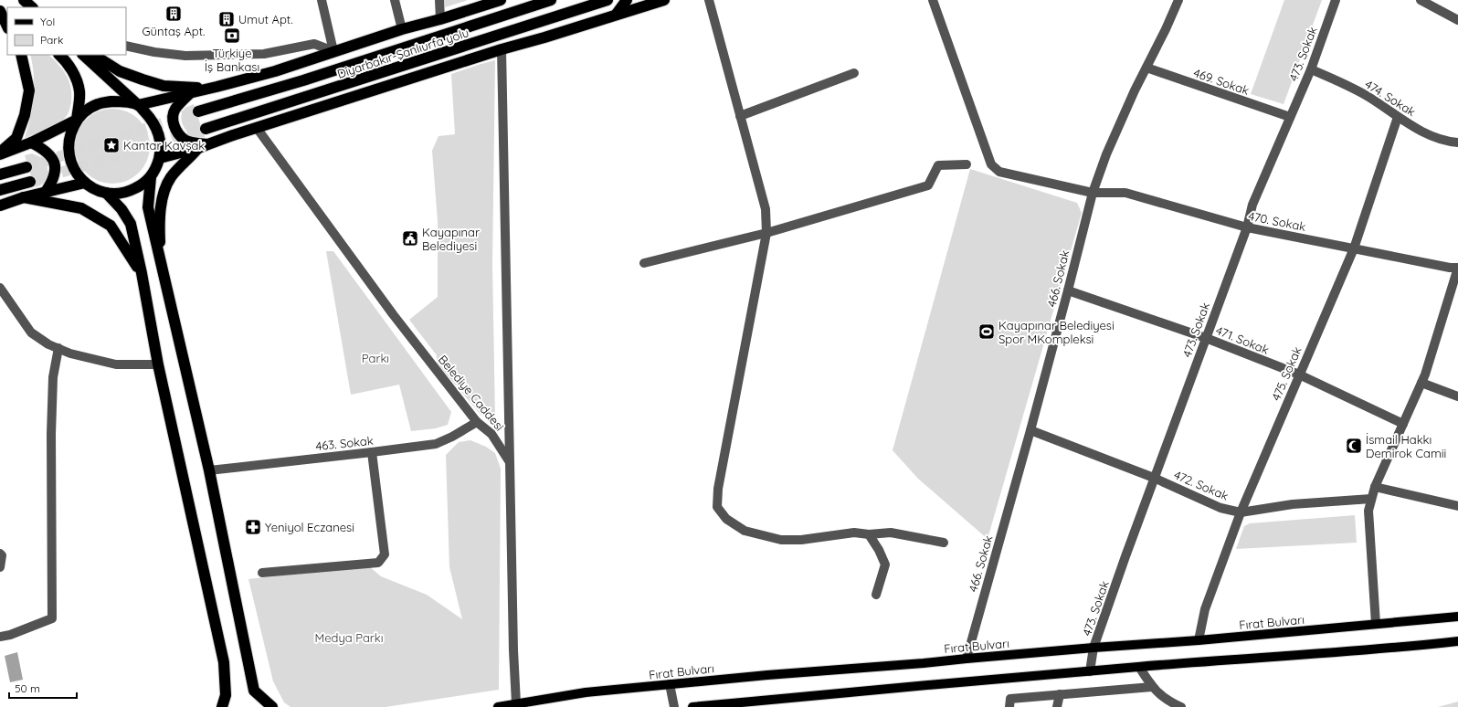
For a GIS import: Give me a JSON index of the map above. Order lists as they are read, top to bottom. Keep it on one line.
{"streets":{"highway":["Diyarbakır-Şanlıurfa yolu"],"main road":["Fırat Bulvarı"],"street":["473. Sokak","469. Sokak","474. Sokak","470. Sokak","466. Sokak","471. Sokak","475. Sokak","Belediye Caddesi","463. Sokak","472. Sokak"]},"crossings":[["473. Sokak","469. Sokak"],["473. Sokak","474. Sokak"],["473. Sokak","470. Sokak"],["473. Sokak","471. Sokak"],["473. Sokak","472. Sokak"],["473. Sokak","Fırat Bulvarı"],["469. Sokak","466. Sokak"],["474. Sokak","475. Sokak"],["470. Sokak","466. Sokak"],["470. Sokak","475. Sokak"],["466. Sokak","471. Sokak"],["466. Sokak","472. Sokak"],["466. Sokak","Fırat Bulvarı"],["471. Sokak","475. Sokak"],["475. Sokak","472. Sokak"],["475. Sokak","Fırat Bulvarı"],["Belediye Caddesi","463. Sokak"]],"parks":["Parkı","Medya Parkı"],"places":{"building":["Güntaş Apt.","Umut Apt."],"bank":["Türkiye İş Bankası"],"place":["Kantar Kavşak"],"public building":["Kayapınar Belediyesi"],"sports":["Kayapınar Belediyesi Spor MKompleksi"],"mosque":["İsmail Hakkı Demirok Camii"],"pharmacy":["Yeniyol Eczanesi"]},"legend":["Yol","Park"],"scale_bar":"50 m"}
